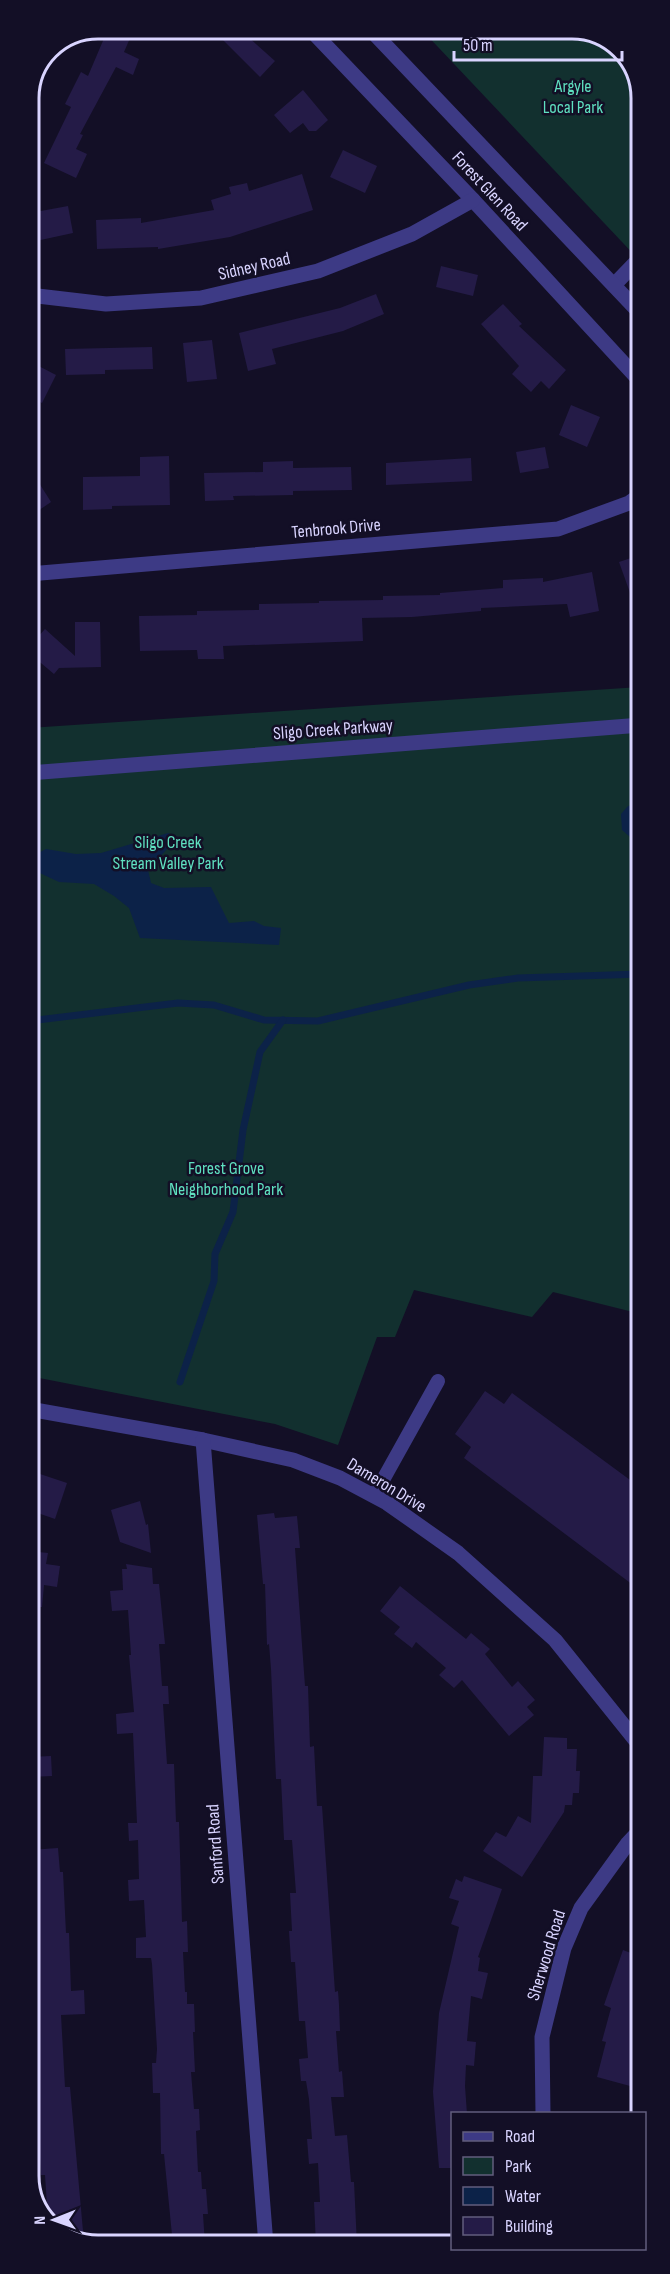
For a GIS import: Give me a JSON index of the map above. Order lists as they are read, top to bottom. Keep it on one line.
{"streets":{"street":["Forest Glen Road","Sidney Road","Tenbrook Drive","Sligo Creek Parkway","Dameron Drive","Sanford Road","Sherwood Road"]},"crossings":[["Forest Glen Road","Sidney Road"],["Dameron Drive","Sanford Road"]],"parks":["Argyle Local Park","Sligo Creek Stream Valley Park","Forest Grove Neighborhood Park"],"legend":["Road","Park","Water","Building"],"scale_bar":"50 m","north":"left"}
